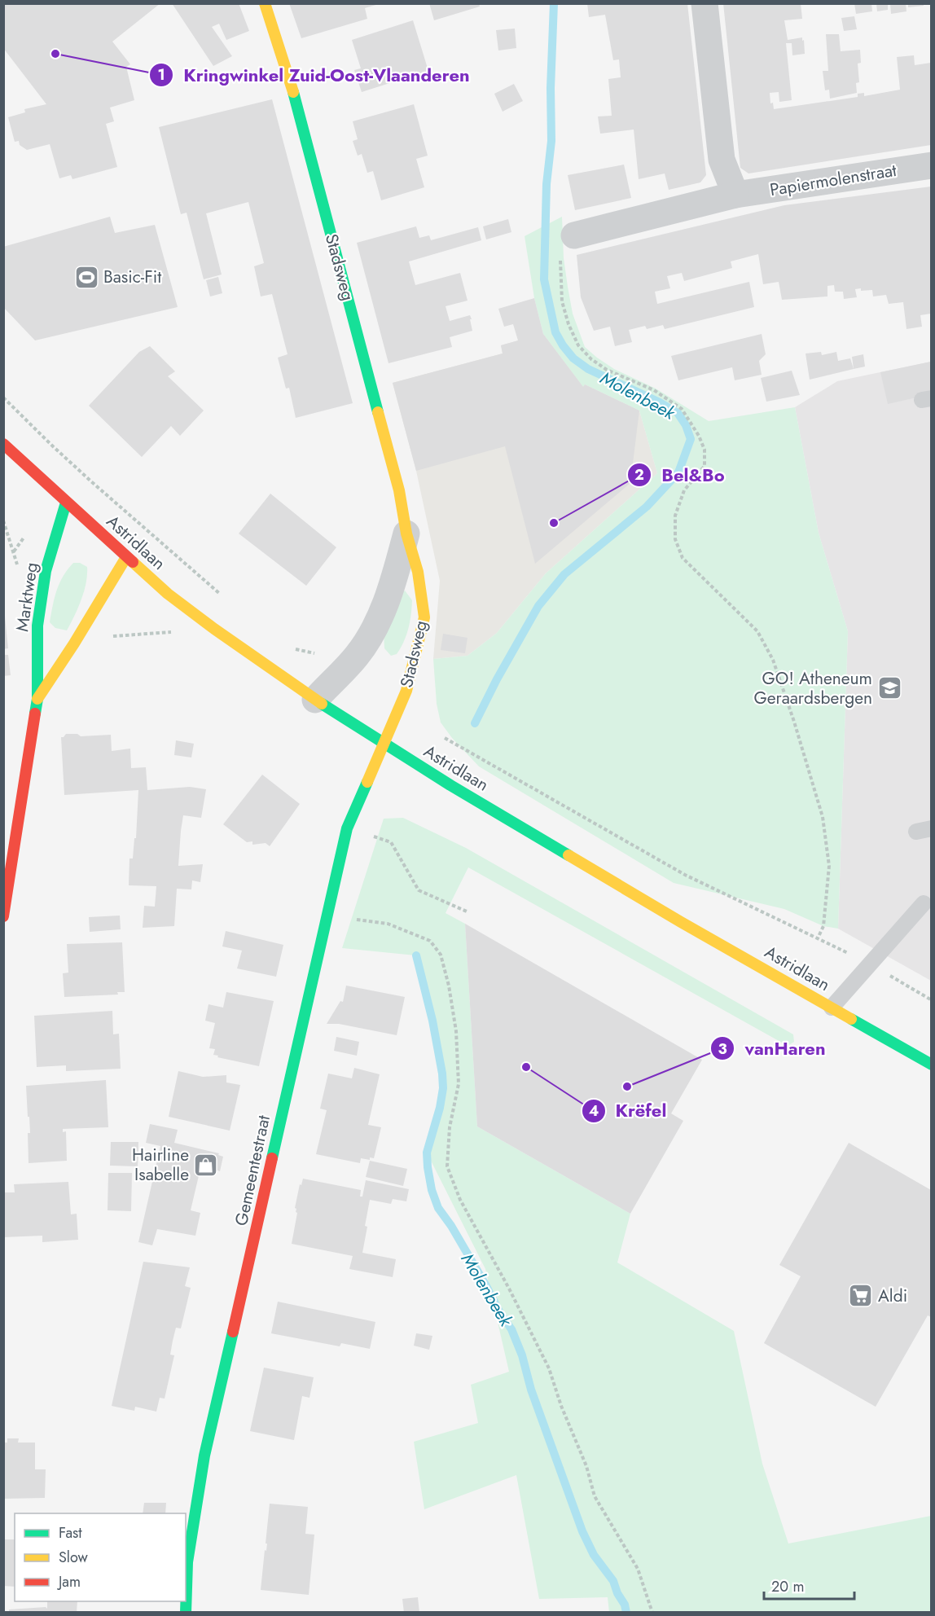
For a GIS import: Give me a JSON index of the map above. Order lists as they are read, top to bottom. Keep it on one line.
{"streets":{"street":["Papiermolenstraat","Stadsweg","Astridlaan","Marktweg","Gemeentestraat"]},"crossings":[["Stadsweg","Astridlaan"],["Stadsweg","Gemeentestraat"],["Astridlaan","Marktweg"],["Astridlaan","Gemeentestraat"]],"water":["Molenbeek"],"places":{"other":["Kringwinkel Zuid-Oost-Vlaanderen","Bel&Bo","Krëfel","vanHaren"],"sports":["Basic-Fit"],"school or university":["GO! Atheneum Geraardsbergen"],"shop":["Hairline Isabelle"],"supermarket":["Aldi"]},"legend":["Fast","Slow","Jam"],"scale_bar":"20 m"}
